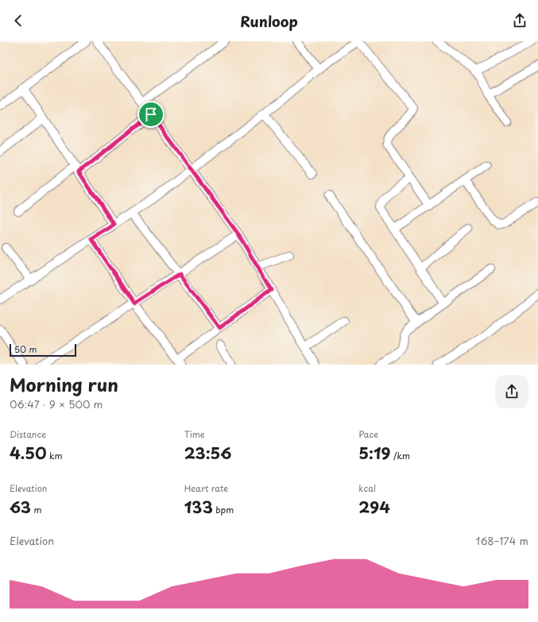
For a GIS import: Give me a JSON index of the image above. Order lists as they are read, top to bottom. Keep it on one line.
{"scale_bar":"50 m","page":{"header":"Runloop","scale":"50 m","heading":["Morning run","06:47 · 9 × 500 m"],"stats":[["Distance","4.50 km"],["Time","23:56"],["Pace","5:19 /km"],["Elevation","63 m"],["Heart rate","133 bpm"],["kcal","294"]],"chart":["Elevation","168–174 m"]}}
